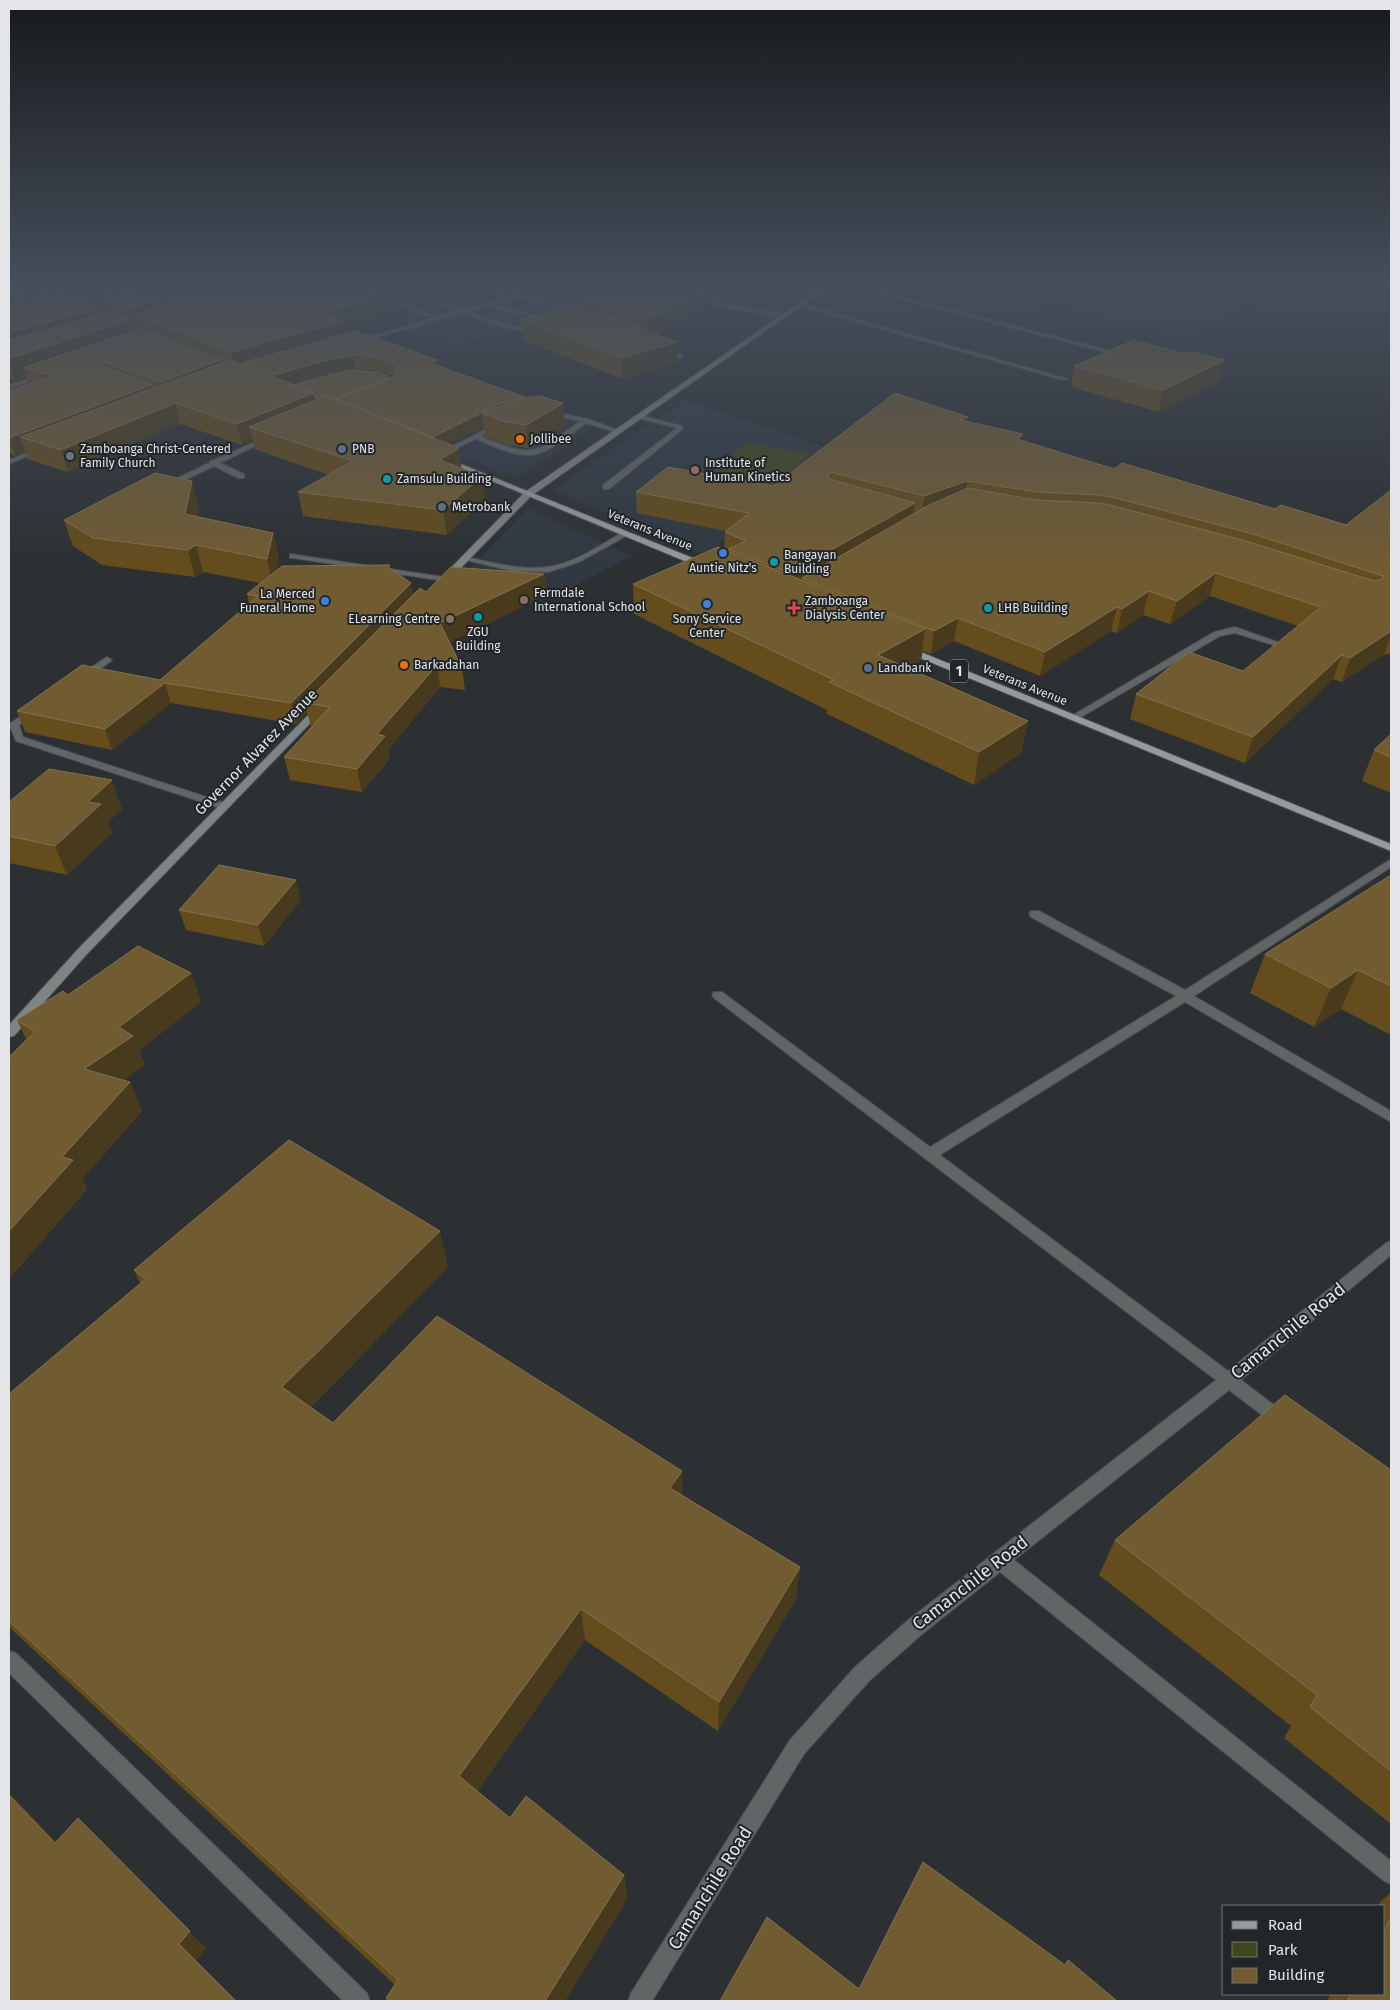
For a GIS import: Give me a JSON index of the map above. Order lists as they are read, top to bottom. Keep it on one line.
{"streets":{"main road":["Veterans Avenue","1","Governor Alvarez Avenue"],"street":["Camanchile Road"]},"places":{"other":["Jollibee","PNB","Zamboanga Christ-Centered Family Church","Institute of Human Kinetics","Zamsulu Building","Metrobank","Auntie Nitz's","Bangayan Building","Fermdale International School","La Merced Funeral Home","Sony Service Center","LHB Building","ZGU Building","ELearning Centre","Barkadahan","Landbank"],"health":["Zamboanga Dialysis Center"]},"legend":["Road","Park","Building"]}
